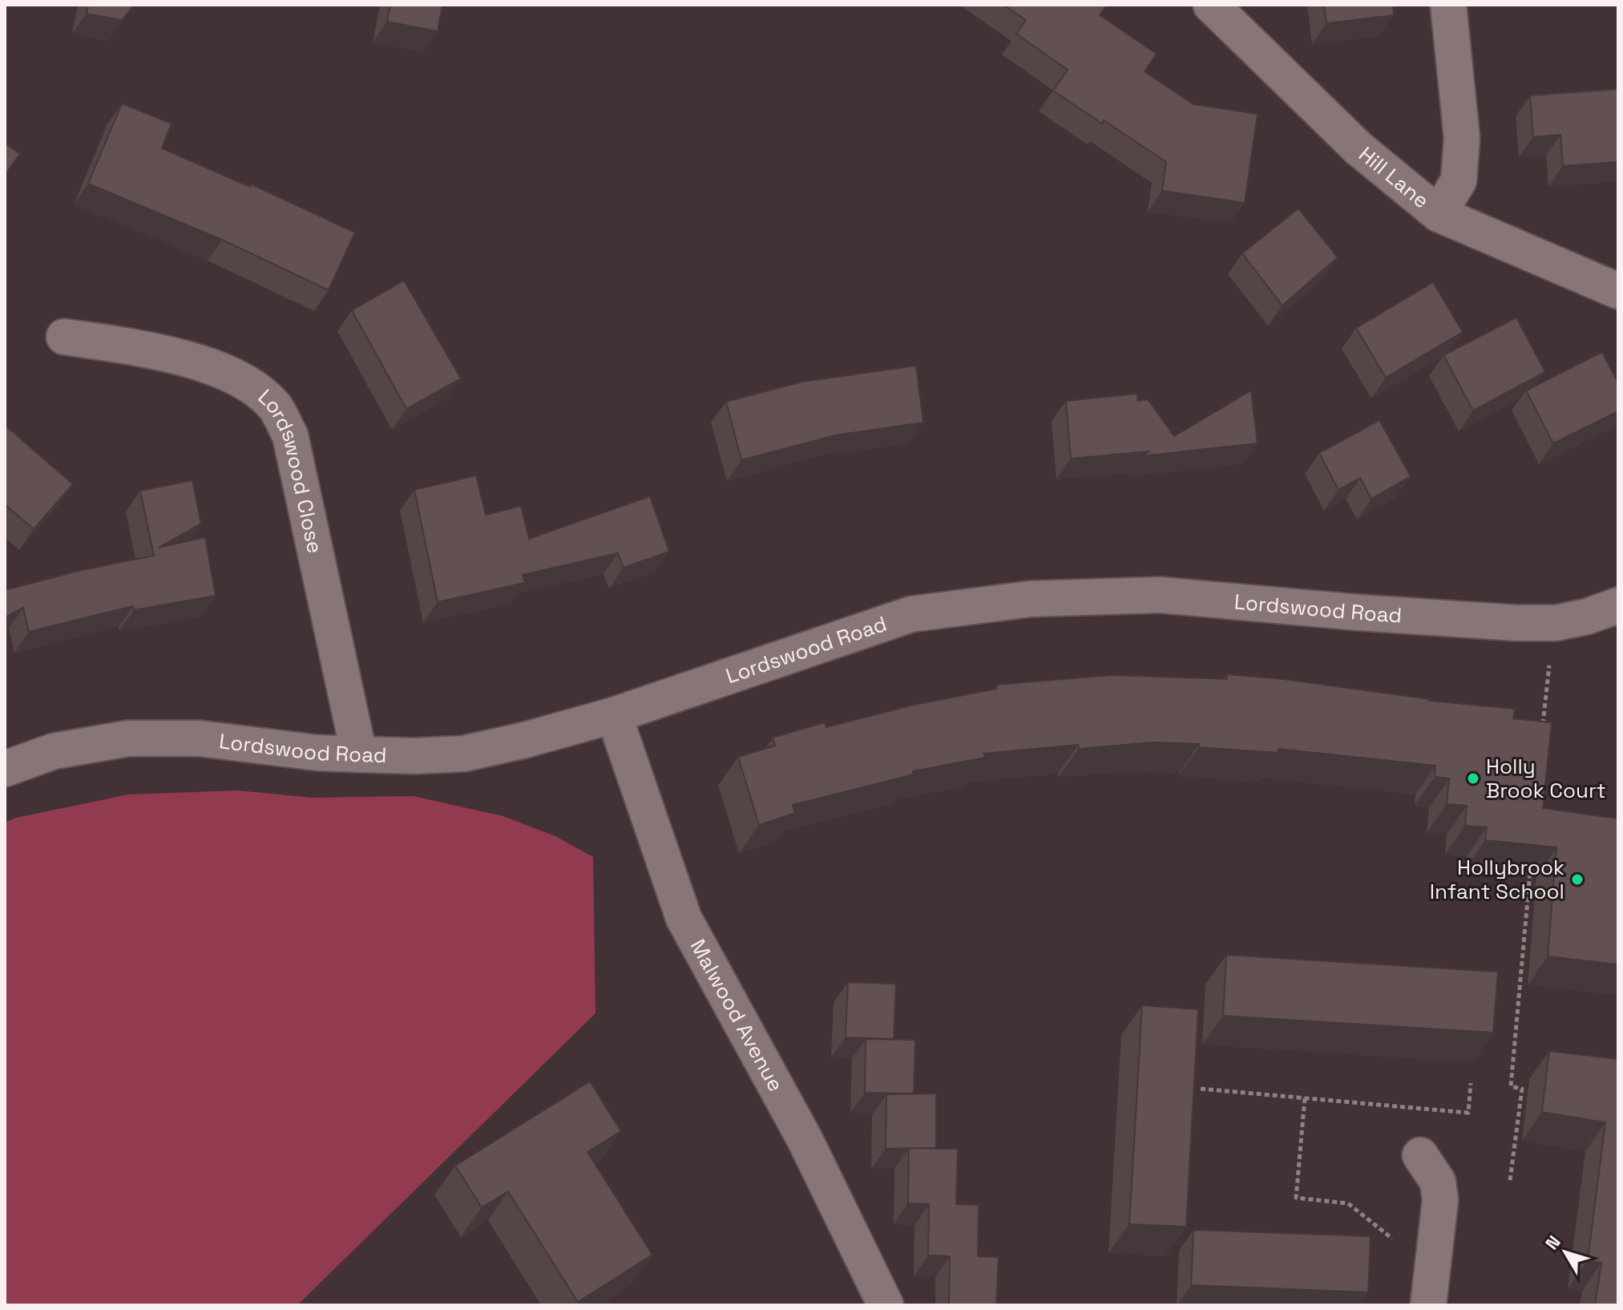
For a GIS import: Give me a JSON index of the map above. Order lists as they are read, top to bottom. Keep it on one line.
{"streets":{"street":["Hill Lane","Lordswood Close","Lordswood Road","Malwood Avenue"]},"crossings":[["Lordswood Close","Lordswood Road"],["Lordswood Road","Malwood Avenue"]],"places":["Holly Brook Court","Hollybrook Infant School"],"north":"top left"}
